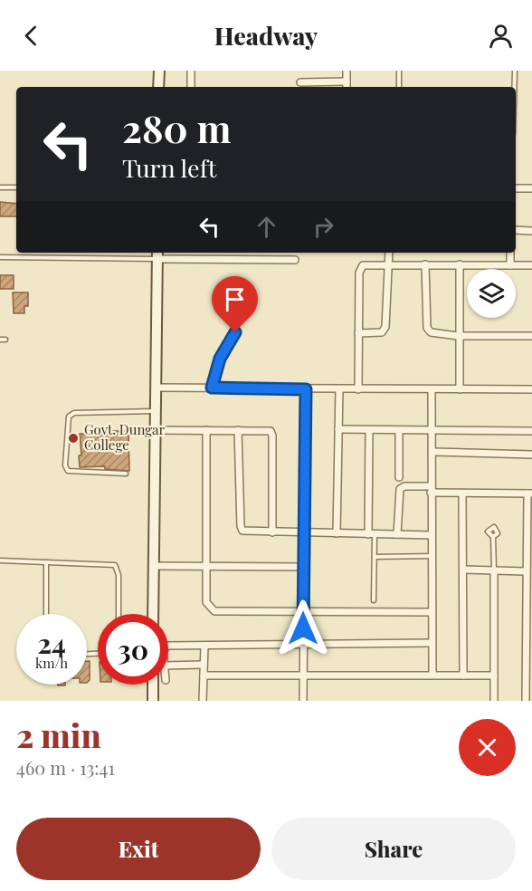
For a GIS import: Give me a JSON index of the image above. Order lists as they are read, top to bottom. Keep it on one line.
{"places":["Govt. Dungar College"],"page":{"header":"Headway","turn":["280 m","Turn left"],"speed":"24 km/h","limit":"30","heading":["2 min","460 m · 13:41"],"buttons":["Exit","Share"]}}
